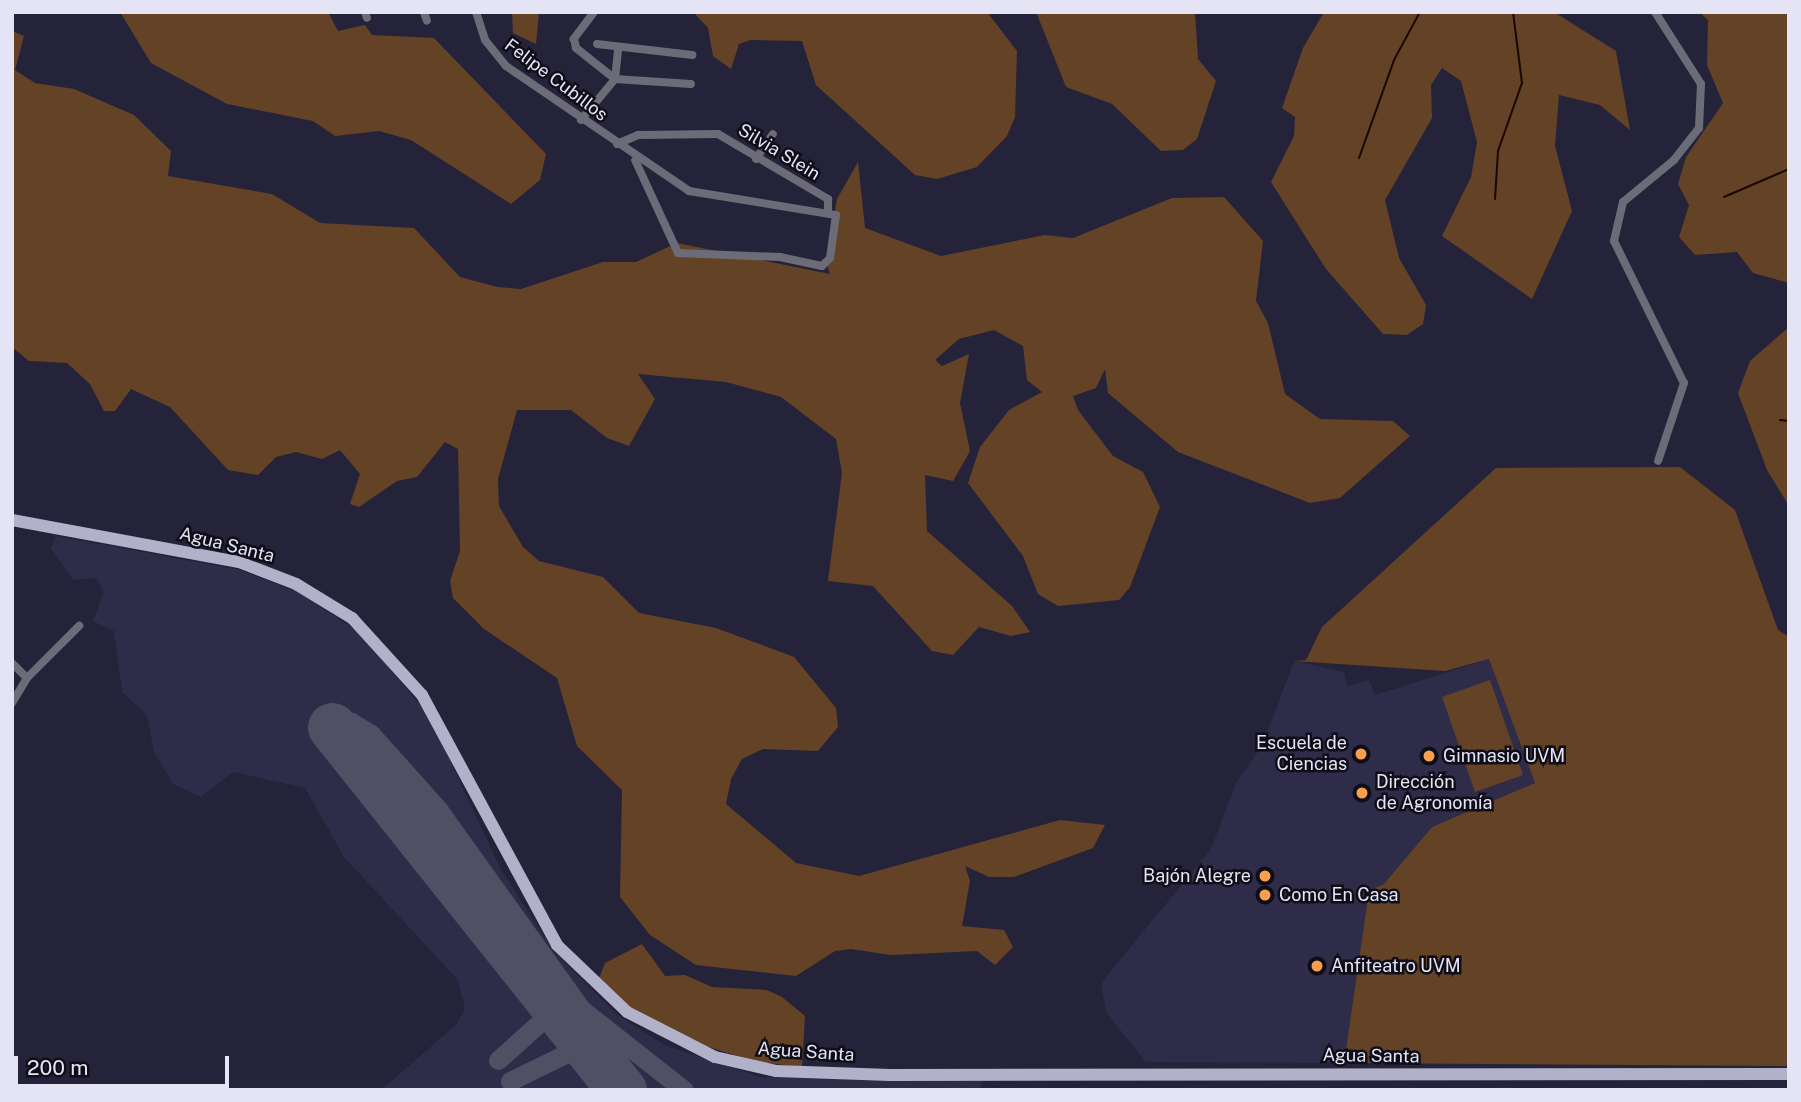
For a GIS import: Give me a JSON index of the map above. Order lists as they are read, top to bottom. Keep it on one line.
{"streets":{"main road":["Agua Santa"],"street":["Felipe Cubillos","Silvia Slein"]},"crossings":[["Felipe Cubillos","Silvia Slein"]],"places":["Escuela de Ciencias","Gimnasio UVM","Dirección de Agronomía","Bajón Alegre","Como En Casa","Anfiteatro UVM"],"scale_bar":"200 m"}
